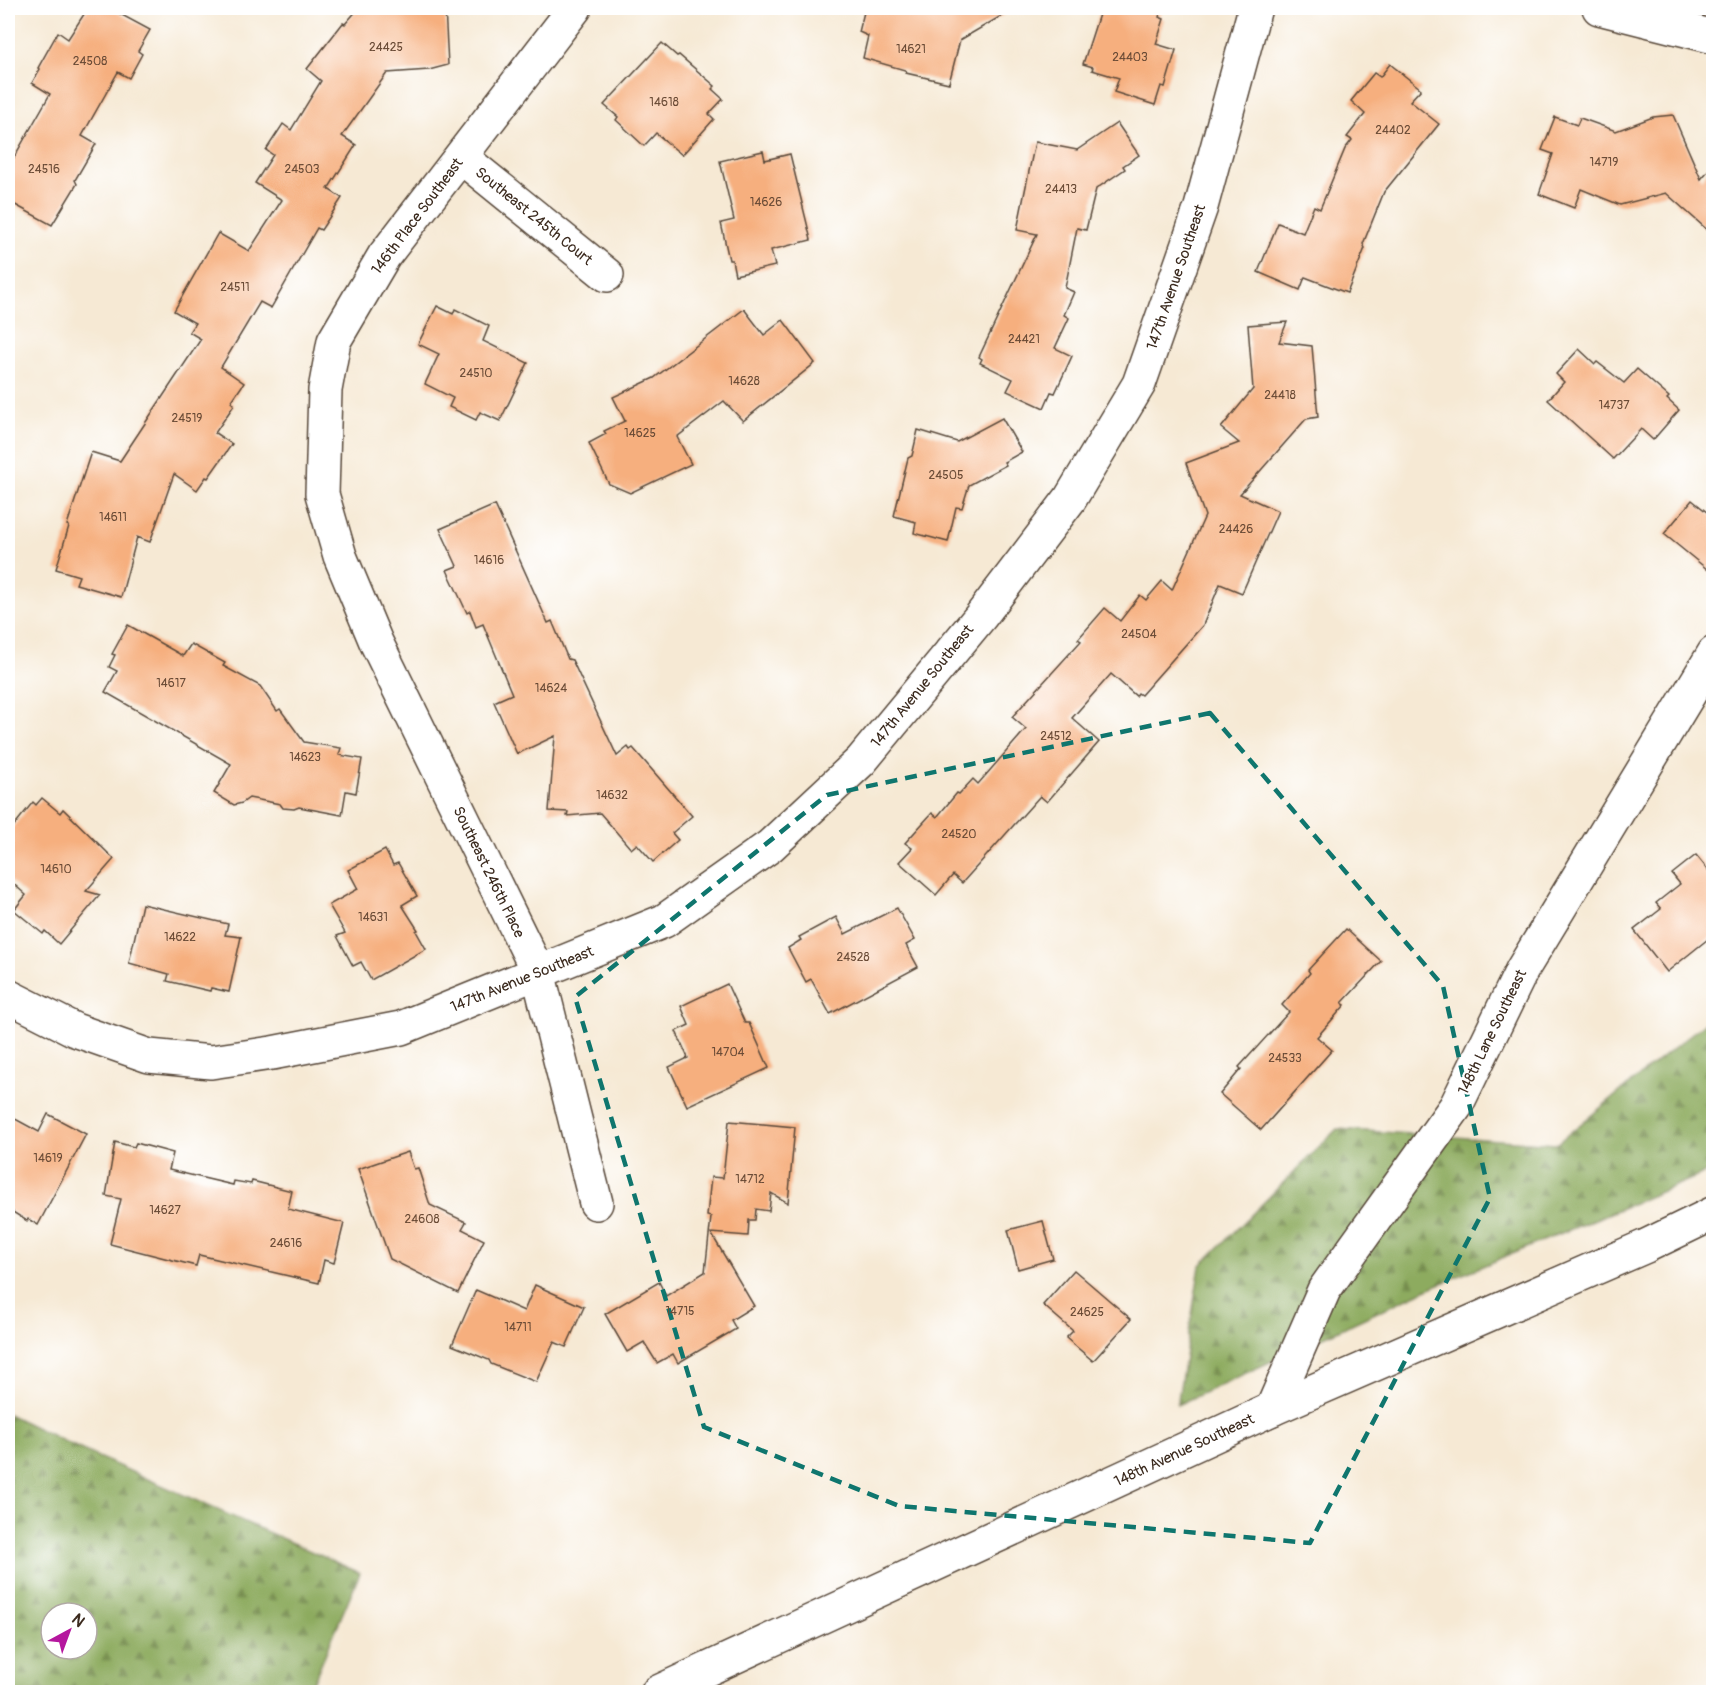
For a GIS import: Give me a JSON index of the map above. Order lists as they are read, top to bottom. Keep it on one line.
{"streets":{"street":["146th Place Southeast","Southeast 245th Court","147th Avenue Southeast","Southeast 246th Place","148th Lane Southeast","148th Avenue Southeast"]},"crossings":[["146th Place Southeast","Southeast 245th Court"],["146th Place Southeast","Southeast 246th Place"],["147th Avenue Southeast","Southeast 246th Place"],["148th Lane Southeast","148th Avenue Southeast"]],"house_numbers":["24425","14621","24403","24508","14618","24402","14719","24516","24503","24413","14626","24511","24421","24510","14628","24418","14737","24519","14625","24505","14611","24426","14616","24504","14617","14624","24512","14623","14632","24520","14610","14631","14622","24528","14704","24533","14619","14712","14627","24608","24616","14715","24625","14711"],"north":"top right"}
